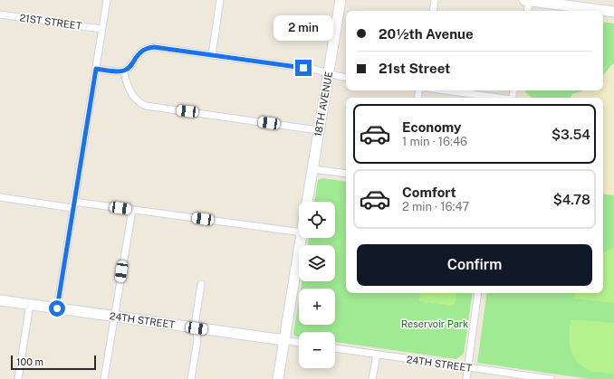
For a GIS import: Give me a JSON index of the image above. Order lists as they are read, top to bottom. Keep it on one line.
{"streets":{"street":["21ST STREET","18TH AVENUE","24TH STREET"]},"parks":["Reservoir Park"],"scale_bar":"100 m","page":{"banner":["20½th Avenue","21st Street"],"bubble":"2 min","list":[{"name":"Economy","note":"1 min · 16:46","value":"$3.54"},{"name":"Comfort","note":"2 min · 16:47","value":"$4.78"}],"map_buttons":["+","−"],"buttons":"Confirm","scale":"100 m"}}
